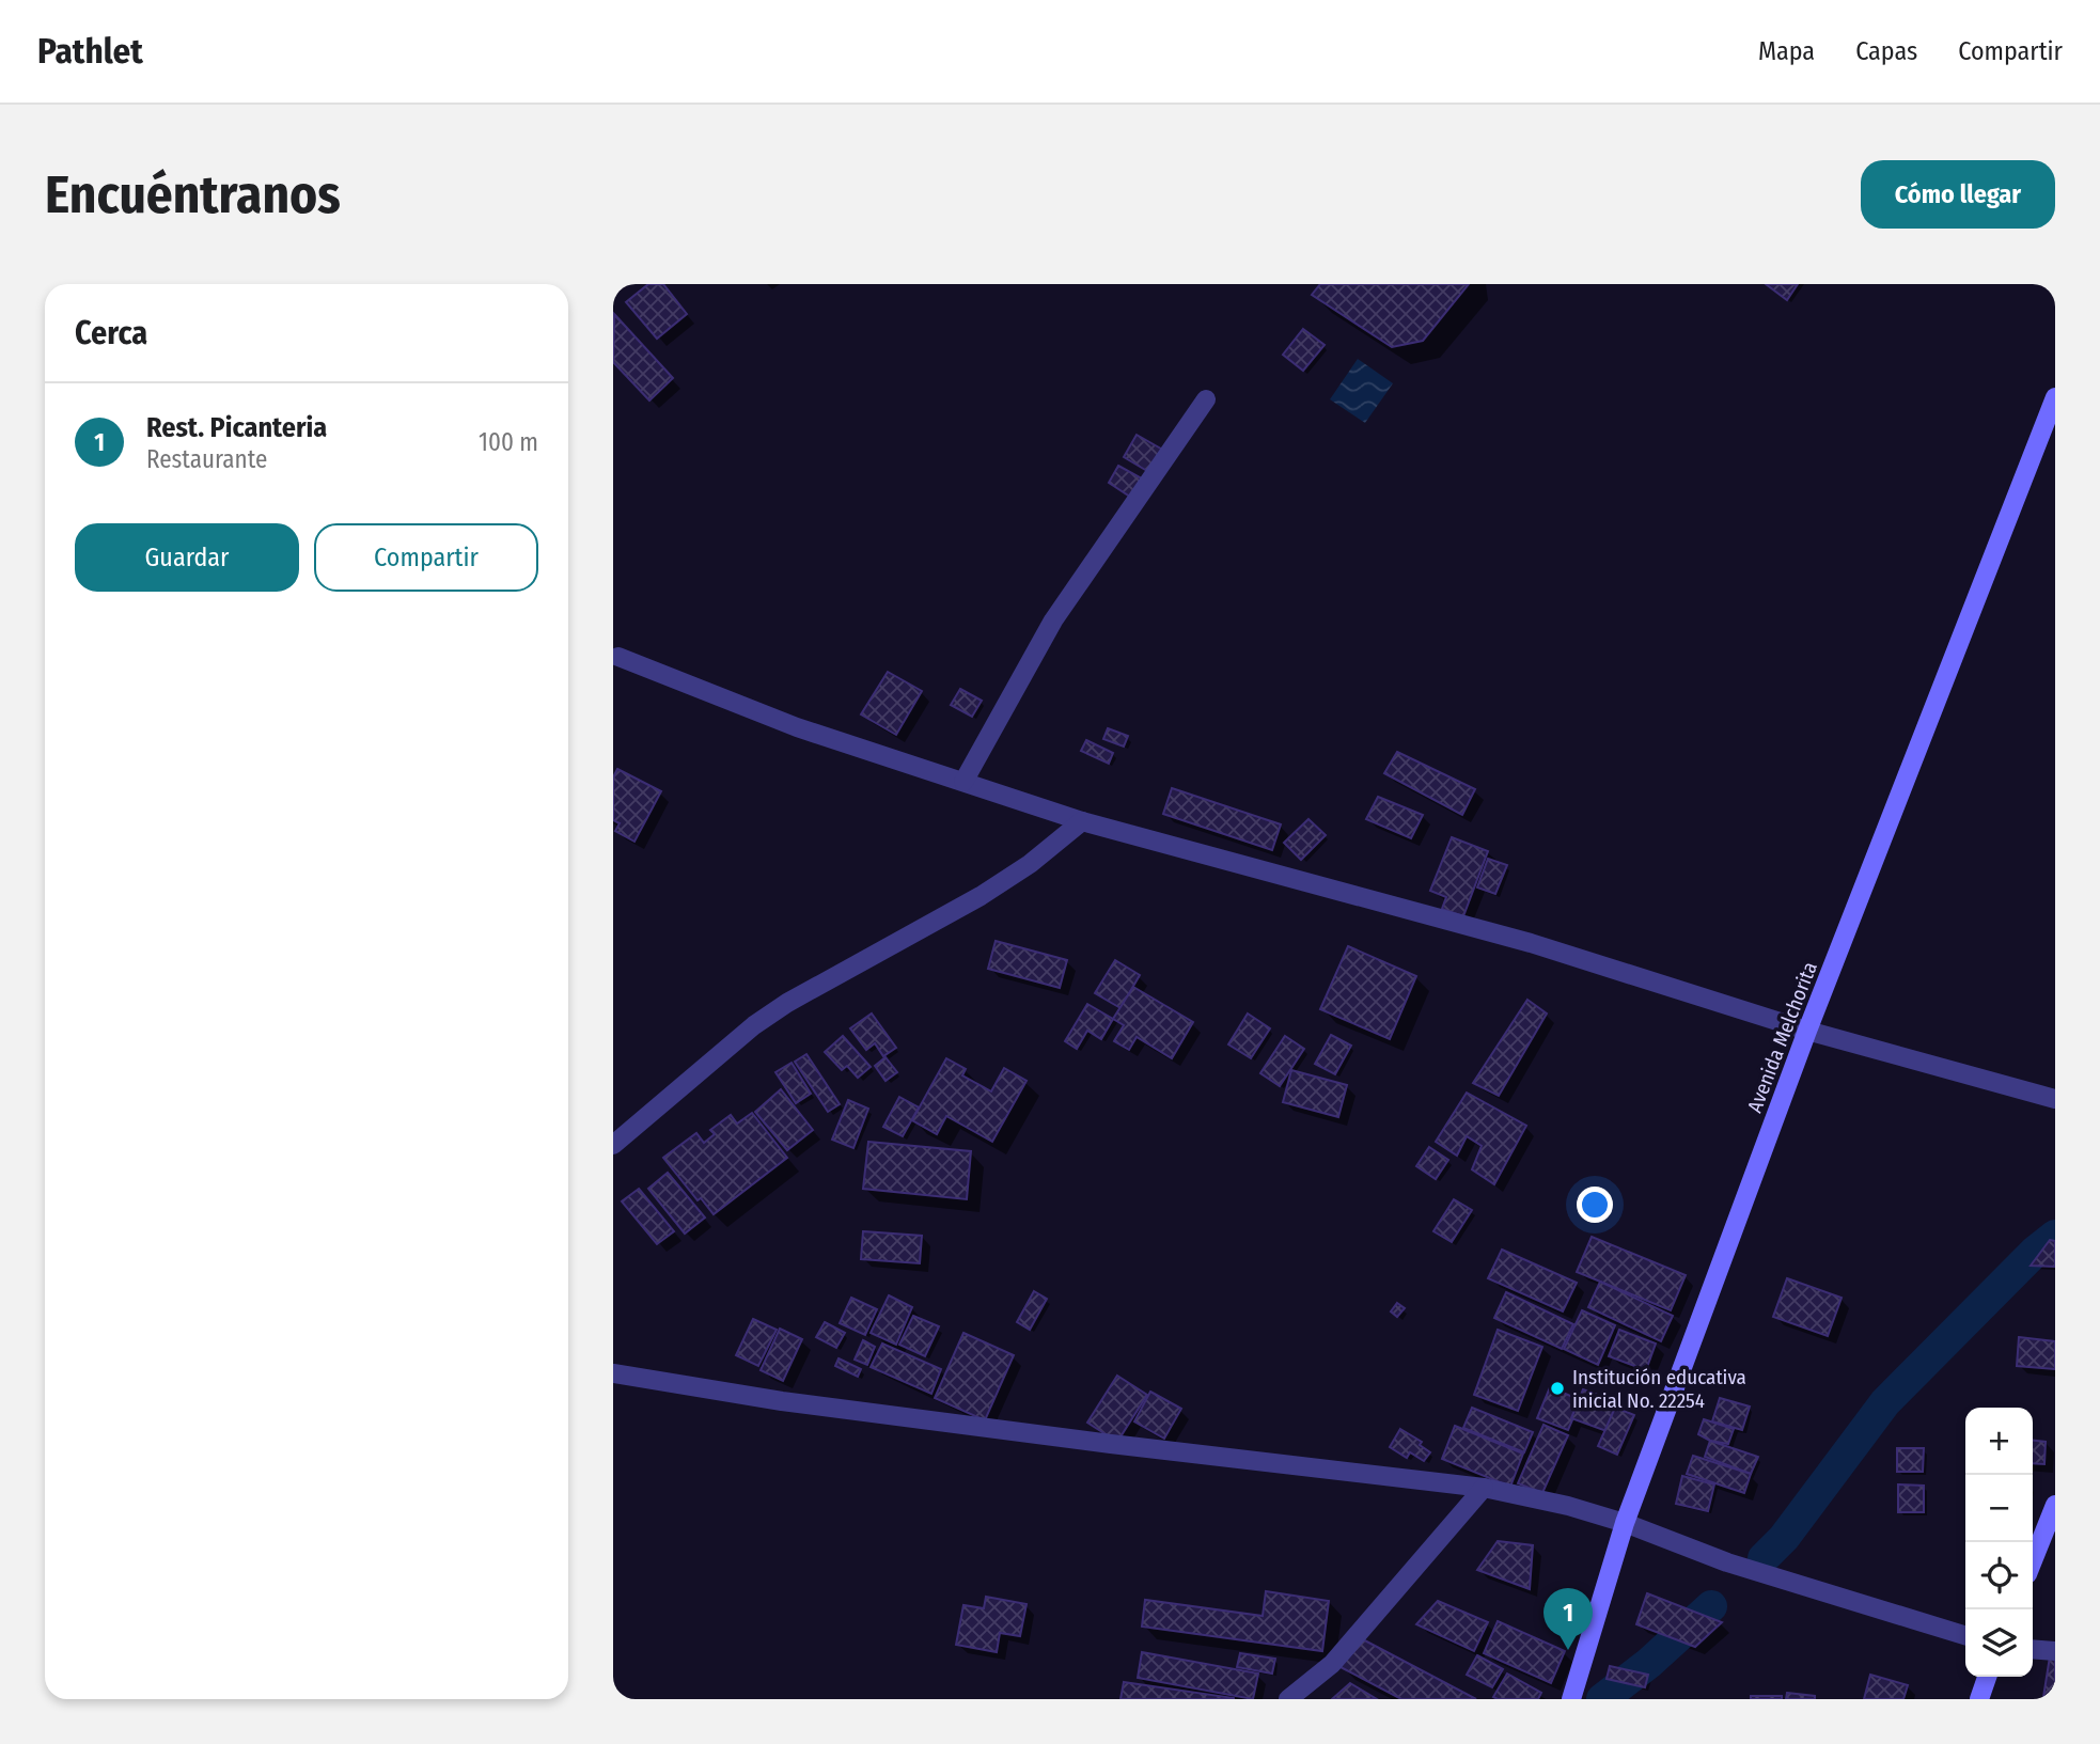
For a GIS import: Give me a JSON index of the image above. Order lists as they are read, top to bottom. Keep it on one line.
{"streets":{"main road":["Avenida Melchorita"]},"places":["Institución educativa inicial No. 22254"],"page":{"header":"Pathlet","nav":["Mapa","Capas","Compartir"],"buttons":["Cómo llegar",["Guardar","Compartir"]],"title":"Encuéntranos","heading":"Cerca","list":[{"mark":"1","name":"Rest. Picanteria","note":"Restaurante","value":"100 m"}],"map_buttons":["+","−"],"pins":"1"}}
